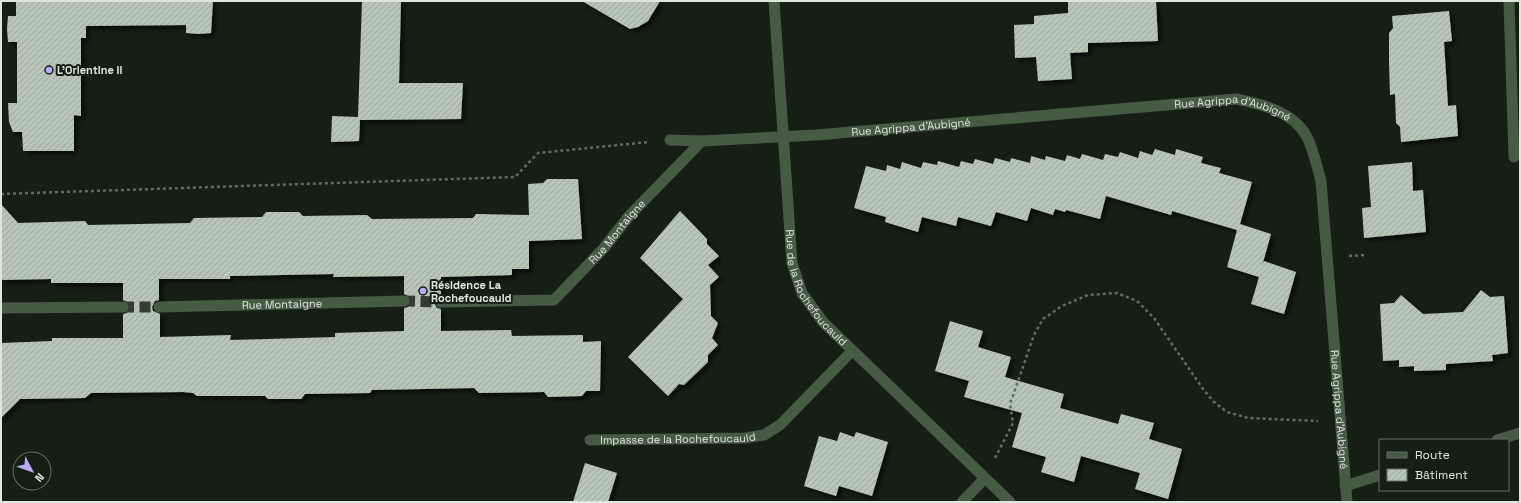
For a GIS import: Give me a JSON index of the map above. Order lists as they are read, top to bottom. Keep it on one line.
{"streets":{"street":["Rue Agrippa d'Aubigné","Rue Montaigne","Rue de la Rochefoucauld","Impasse de la Rochefoucauld"]},"crossings":[["Rue Agrippa d'Aubigné","Rue de la Rochefoucauld"],["Rue de la Rochefoucauld","Impasse de la Rochefoucauld"]],"places":["L'Orientine II","Résidence La Rochefoucauld"],"legend":["Route","Bâtiment"],"north":"bottom right"}
